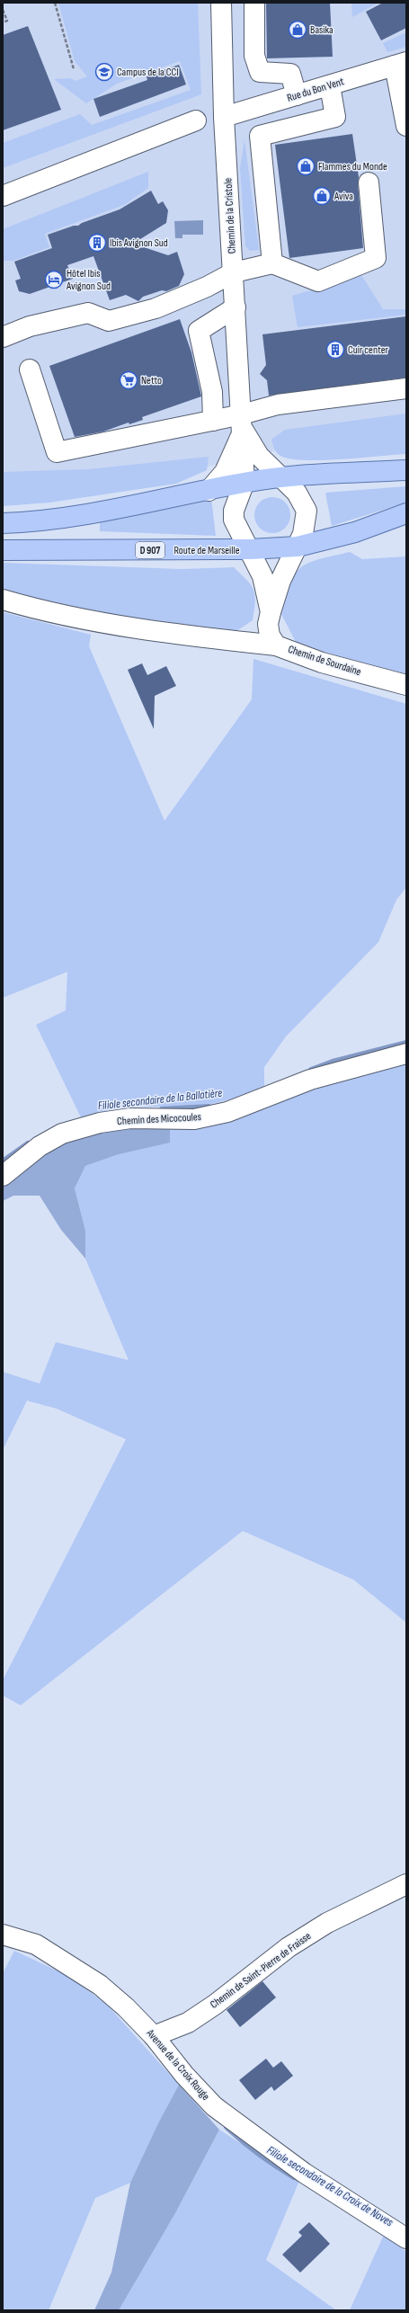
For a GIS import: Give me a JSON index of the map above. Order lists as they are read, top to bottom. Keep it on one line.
{"streets":{"main road":["D 907","Route de Marseille"],"street":["Rue du Bon Vent","Chemin de la Cristole","Chemin de Sourdaine","Chemin des Micocoules","Chemin de Saint-Pierre de Fraisse","Avenue de la Croix Rouge"]},"crossings":[["Rue du Bon Vent","Chemin de la Cristole"],["Chemin de la Cristole","Route de Marseille"],["Chemin de la Cristole","Chemin de Sourdaine"],["Route de Marseille","Chemin de Sourdaine"],["Chemin de Saint-Pierre de Fraisse","Avenue de la Croix Rouge"]],"water":["Filiole secondaire de la Ballatière","Filiole secondaire de la Croix de Noves"],"places":{"shop":["Basika","Flammes du Monde","Aviva"],"school or university":["Campus de la CCI"],"building":["Ibis Avignon Sud","Cuir center"],"hotel":["Hôtel Ibis Avignon Sud"],"supermarket":["Netto"]}}
